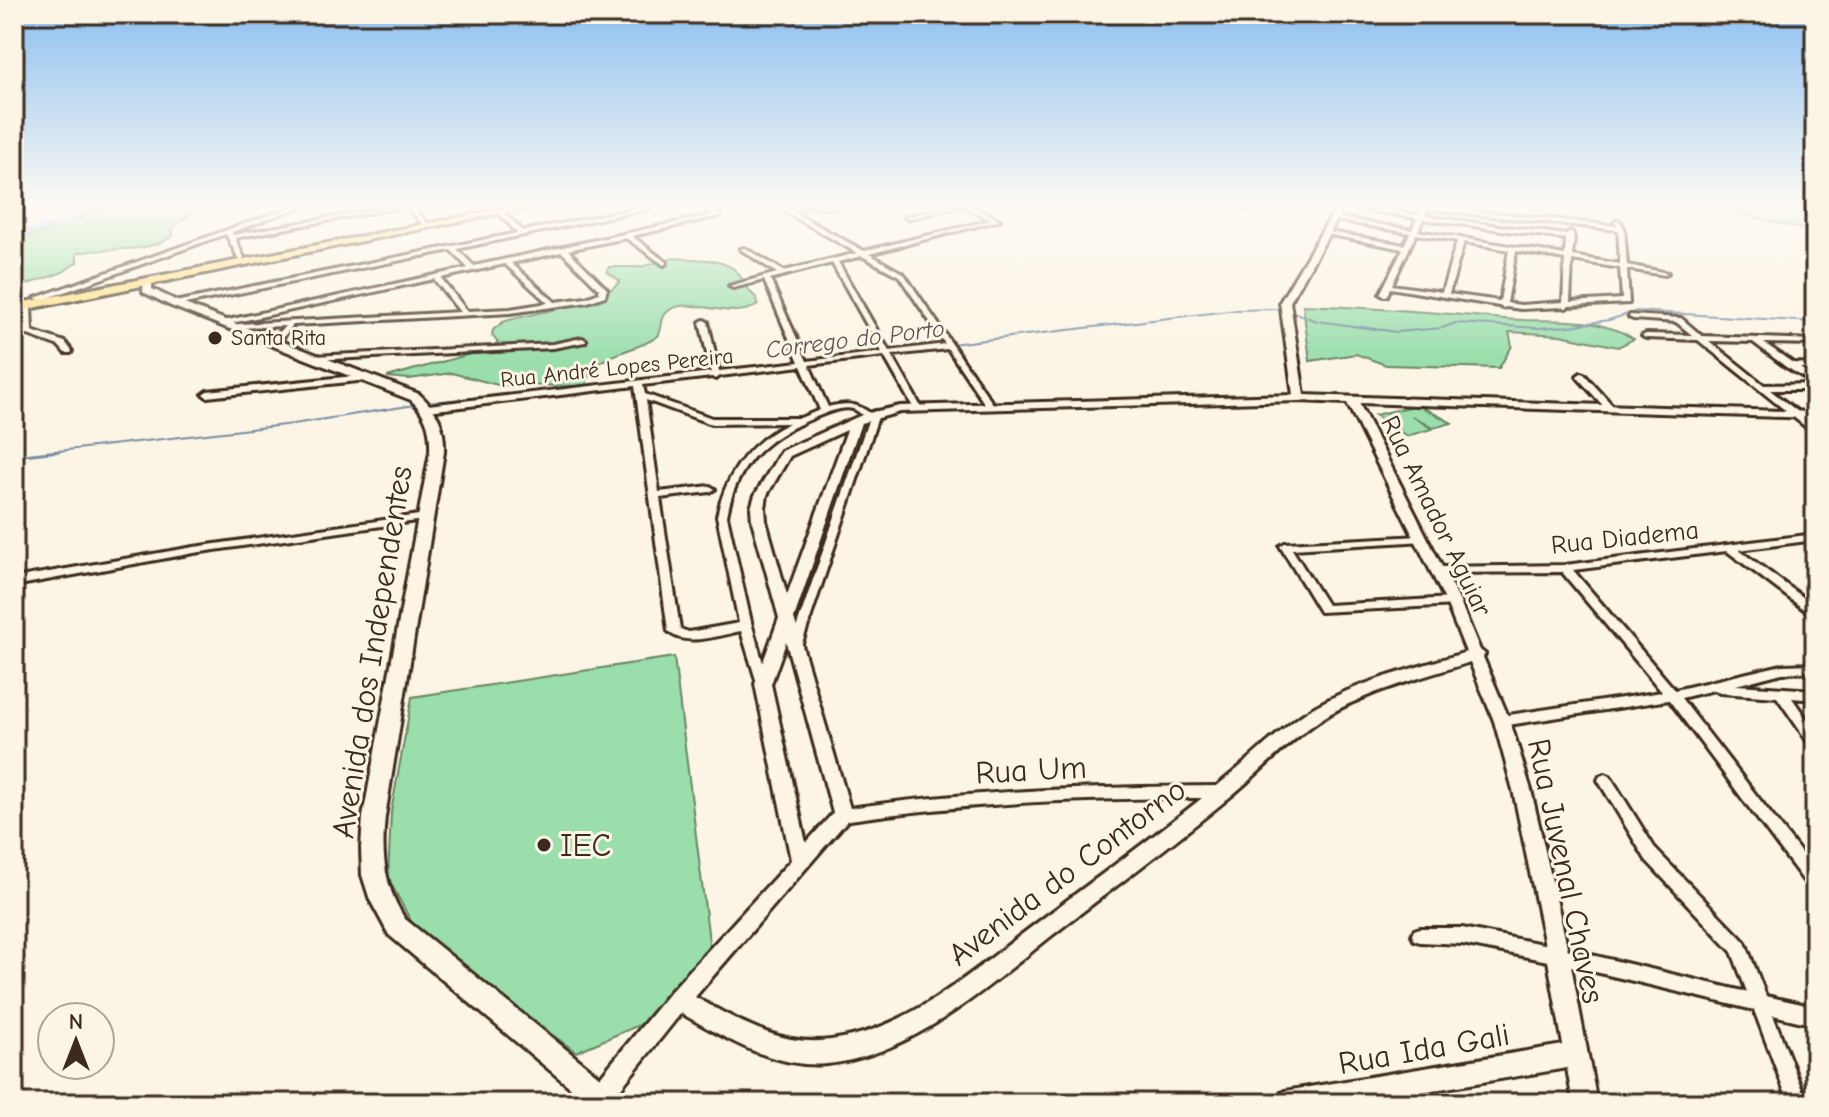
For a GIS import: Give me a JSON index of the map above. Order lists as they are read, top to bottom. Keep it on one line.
{"streets":{"main road":["Avenida dos Independentes"],"street":["Rua André Lopes Pereira","Rua Amador Aguiar","Rua Diadema","Rua Um","Rua Juvenal Chaves","Avenida do Contorno","Rua Ida Gali"]},"crossings":[["Rua André Lopes Pereira","Avenida dos Independentes"],["Rua Amador Aguiar","Rua Diadema"],["Rua Amador Aguiar","Rua Juvenal Chaves"],["Rua Amador Aguiar","Avenida do Contorno"],["Rua Um","Avenida do Contorno"],["Rua Juvenal Chaves","Avenida do Contorno"],["Rua Juvenal Chaves","Rua Ida Gali"]],"water":["Corrego do Porto"],"places":["Santa Rita","IEC"],"north":"top"}
